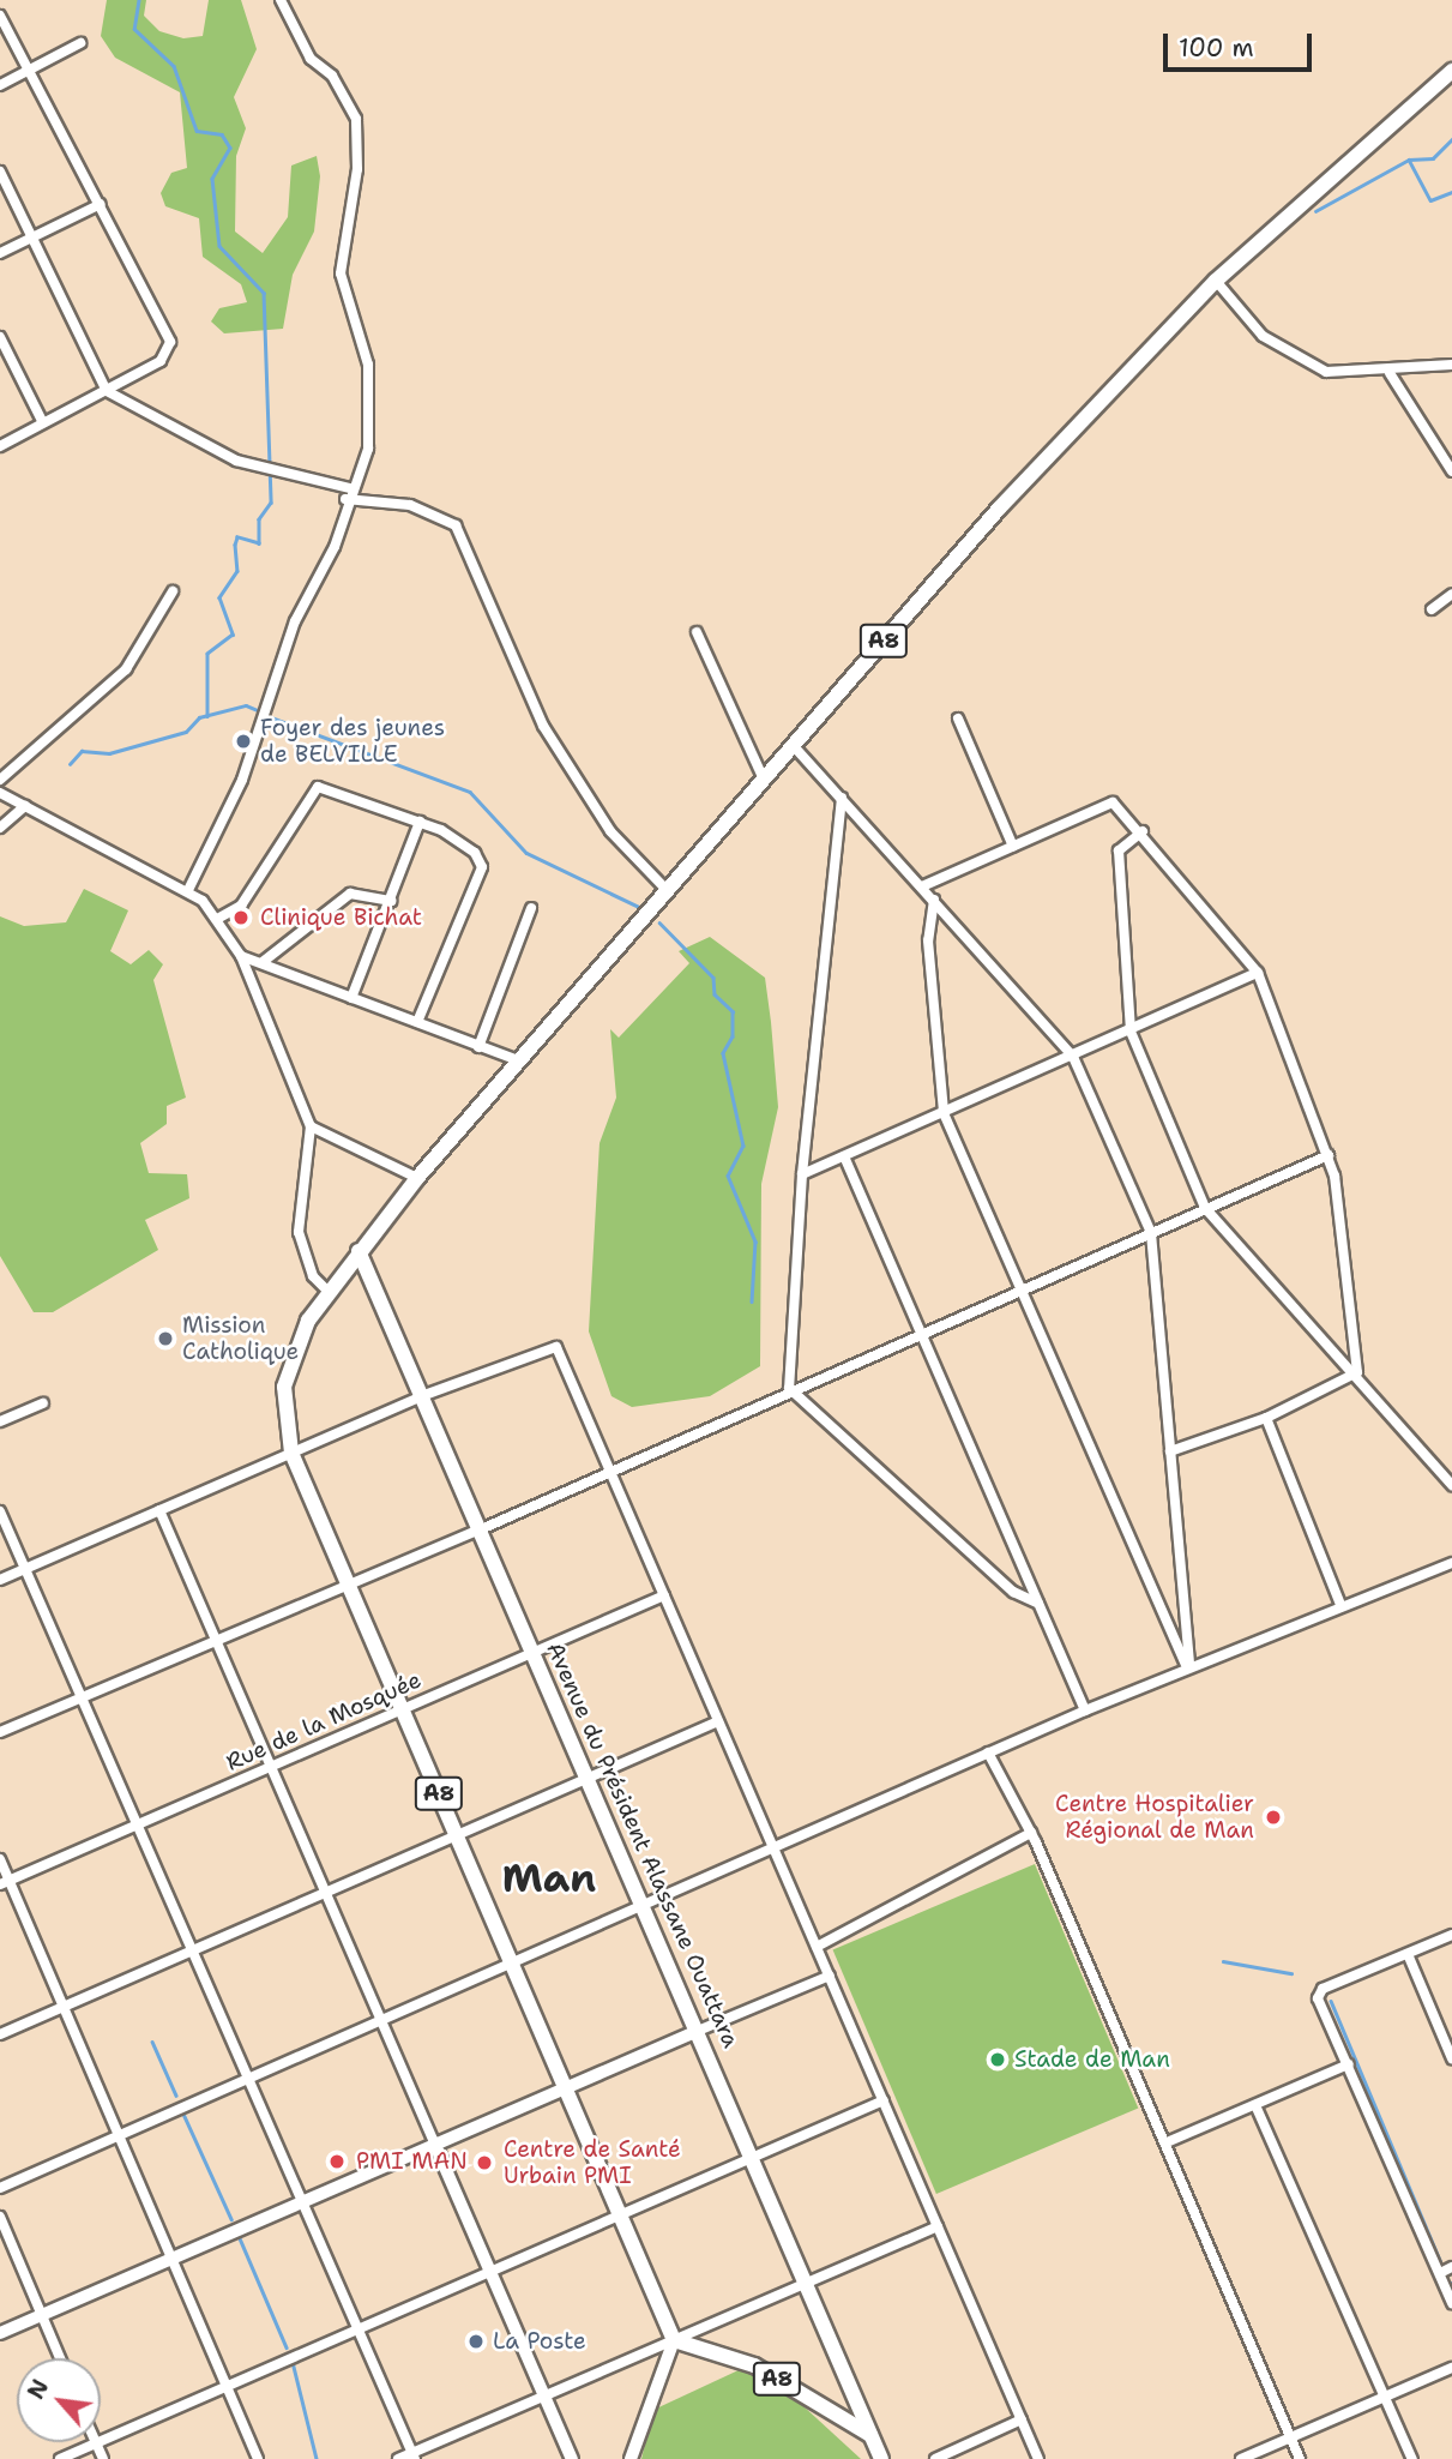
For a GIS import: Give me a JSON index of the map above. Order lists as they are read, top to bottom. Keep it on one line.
{"streets":{"main road":["A8","Avenue du Président Alassane Ouattara"],"street":["Rue de la Mosquée"]},"crossings":[["A8","Rue de la Mosquée"],["A8","Avenue du Président Alassane Ouattara"],["Rue de la Mosquée","Avenue du Président Alassane Ouattara"]],"districts":["Man"],"places":["Foyer des jeunes de BELVILLE","Clinique Bichat","Mission Catholique","Centre Hospitalier Régional de Man","Stade de Man","PMI MAN","Centre de Santé Urbain PMI","La Poste"],"scale_bar":"100 m","north":"top left"}
